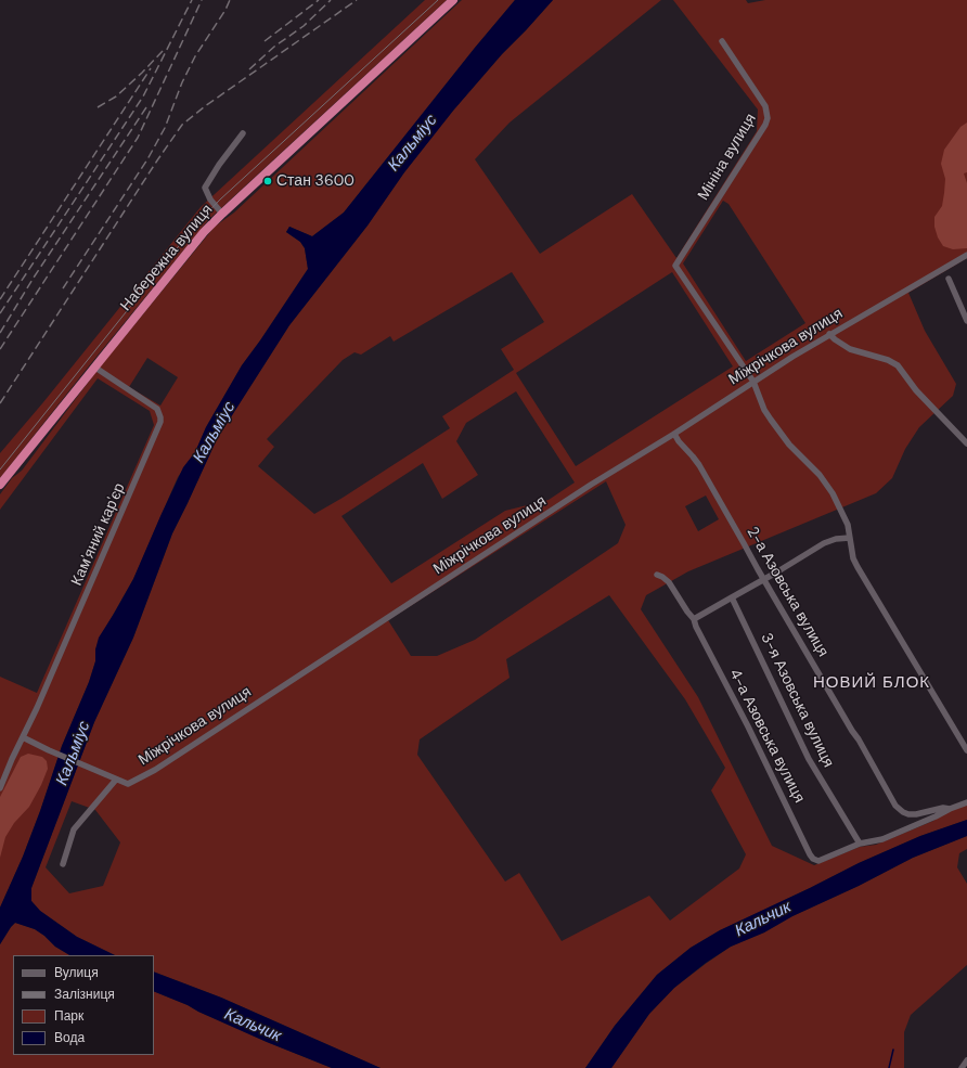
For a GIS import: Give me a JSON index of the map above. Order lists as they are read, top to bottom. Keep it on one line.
{"streets":{"highway":["Набережна вулиця"],"street":["Мініна вулиця","Міжрічкова вулиця","Кам'яний кар'єр","2-а Азовська вулиця","3-я Азовська вулиця","4-а Азовська вулиця"]},"crossings":[["Мініна вулиця","Міжрічкова вулиця"],["Набережна вулиця","Кам'яний кар'єр"],["Міжрічкова вулиця","2-а Азовська вулиця"],["3-я Азовська вулиця","4-а Азовська вулиця"]],"districts":["НОВИЙ БЛОК"],"water":["Кальміус","Кальчик"],"places":["Стан 3600"],"legend":["Вулиця","Залізниця","Парк","Вода"]}
